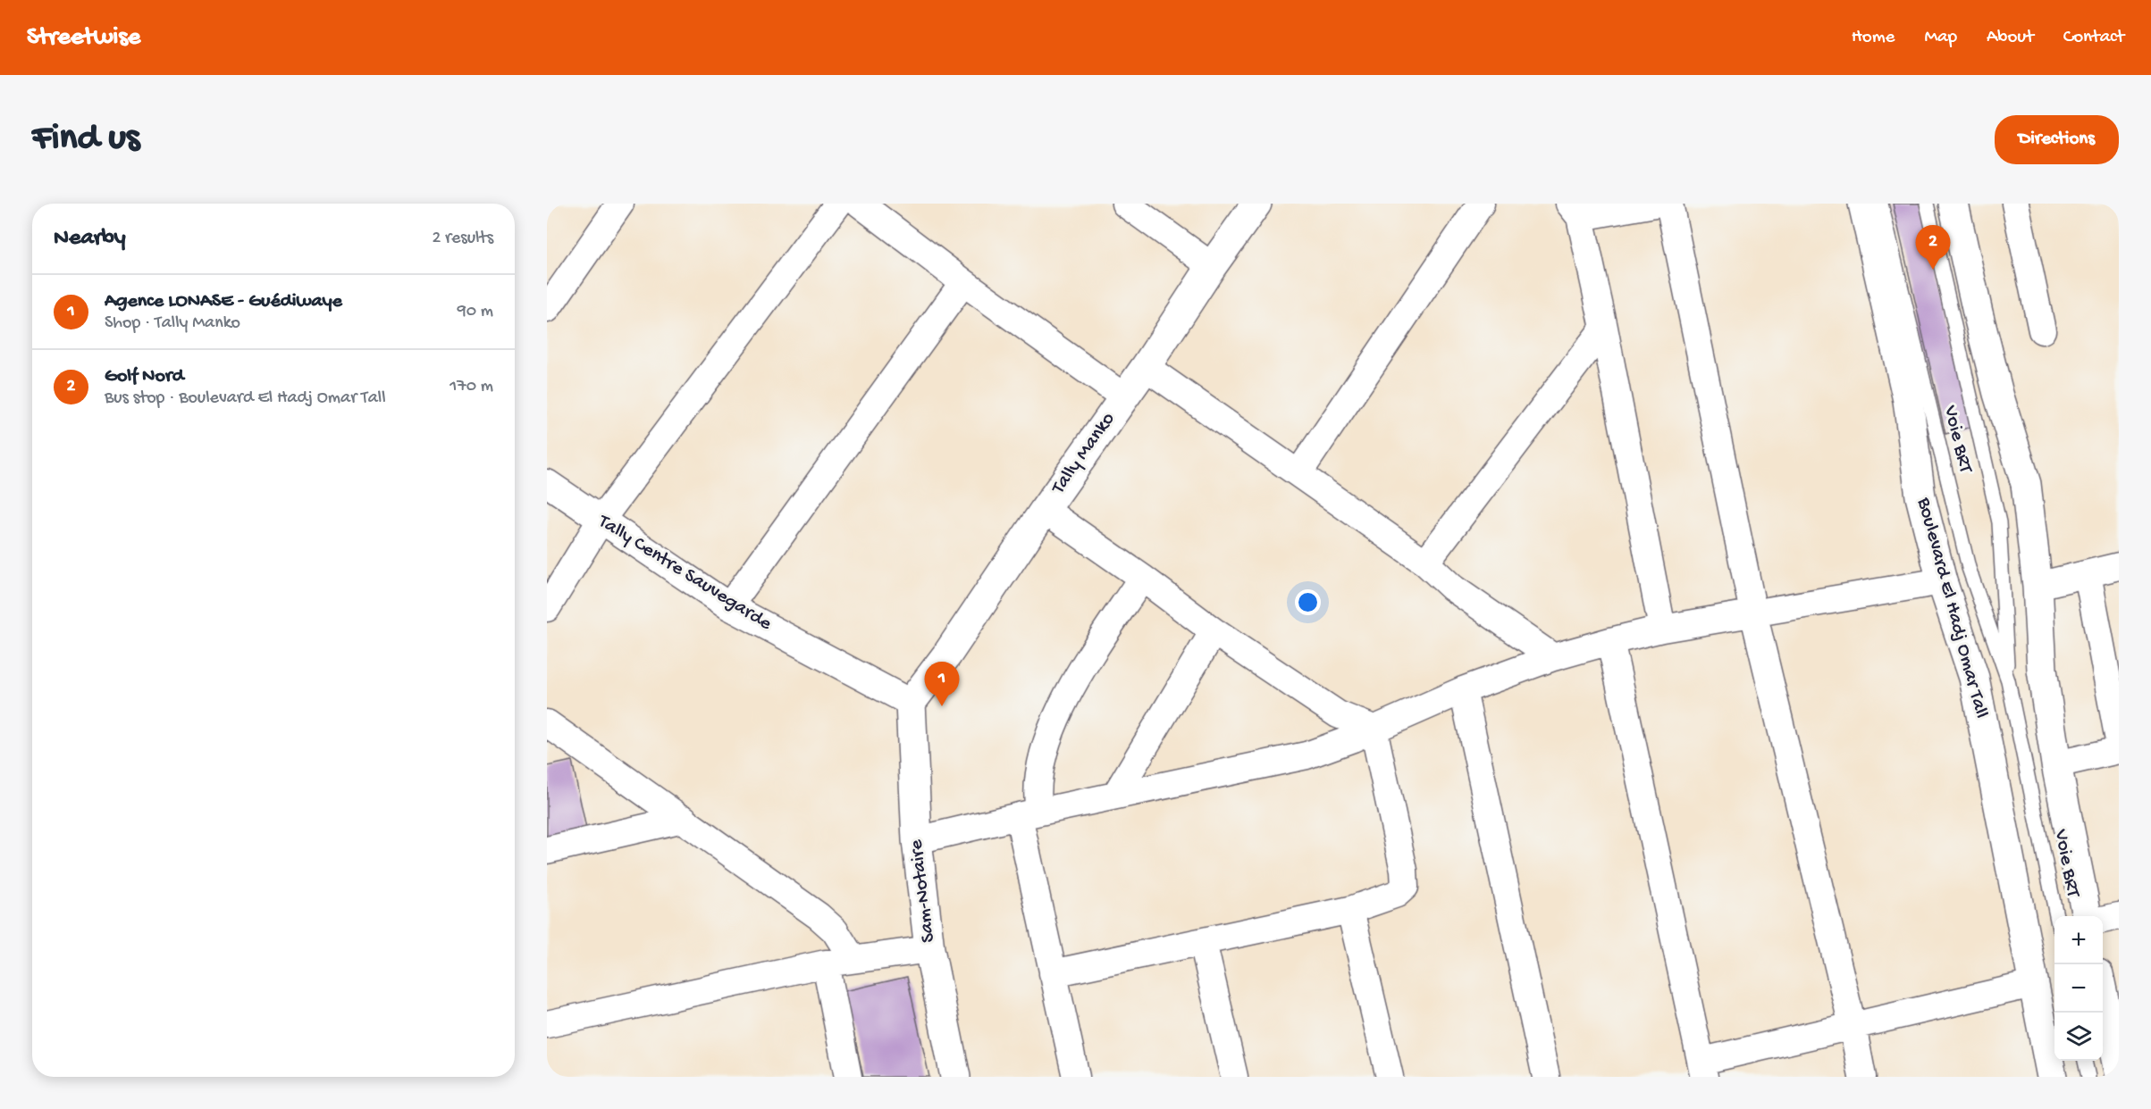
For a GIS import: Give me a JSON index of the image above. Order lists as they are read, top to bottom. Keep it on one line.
{"streets":{"main road":["Tally Manko","Boulevard El Hadj Omar Tall","Sam-Notaire"],"street":["Tally Centre Sauvegarde"],"lane":["Voie BRT"]},"crossings":[["Tally Manko","Tally Centre Sauvegarde"],["Tally Manko","Sam-Notaire"],["Tally Centre Sauvegarde","Sam-Notaire"]],"page":{"header":"Streetwise","nav":["Home","Map","About","Contact"],"buttons":"Directions","title":"Find us","heading":["Nearby","2 results"],"pins":["2","1"],"list":[{"mark":"1","name":"Agence LONASE - Guédiwaye","note":"Shop · Tally Manko","value":"90 m"},{"mark":"2","name":"Golf Nord","note":"Bus stop · Boulevard El Hadj Omar Tall","value":"170 m"}],"map_buttons":["+","−"]}}
